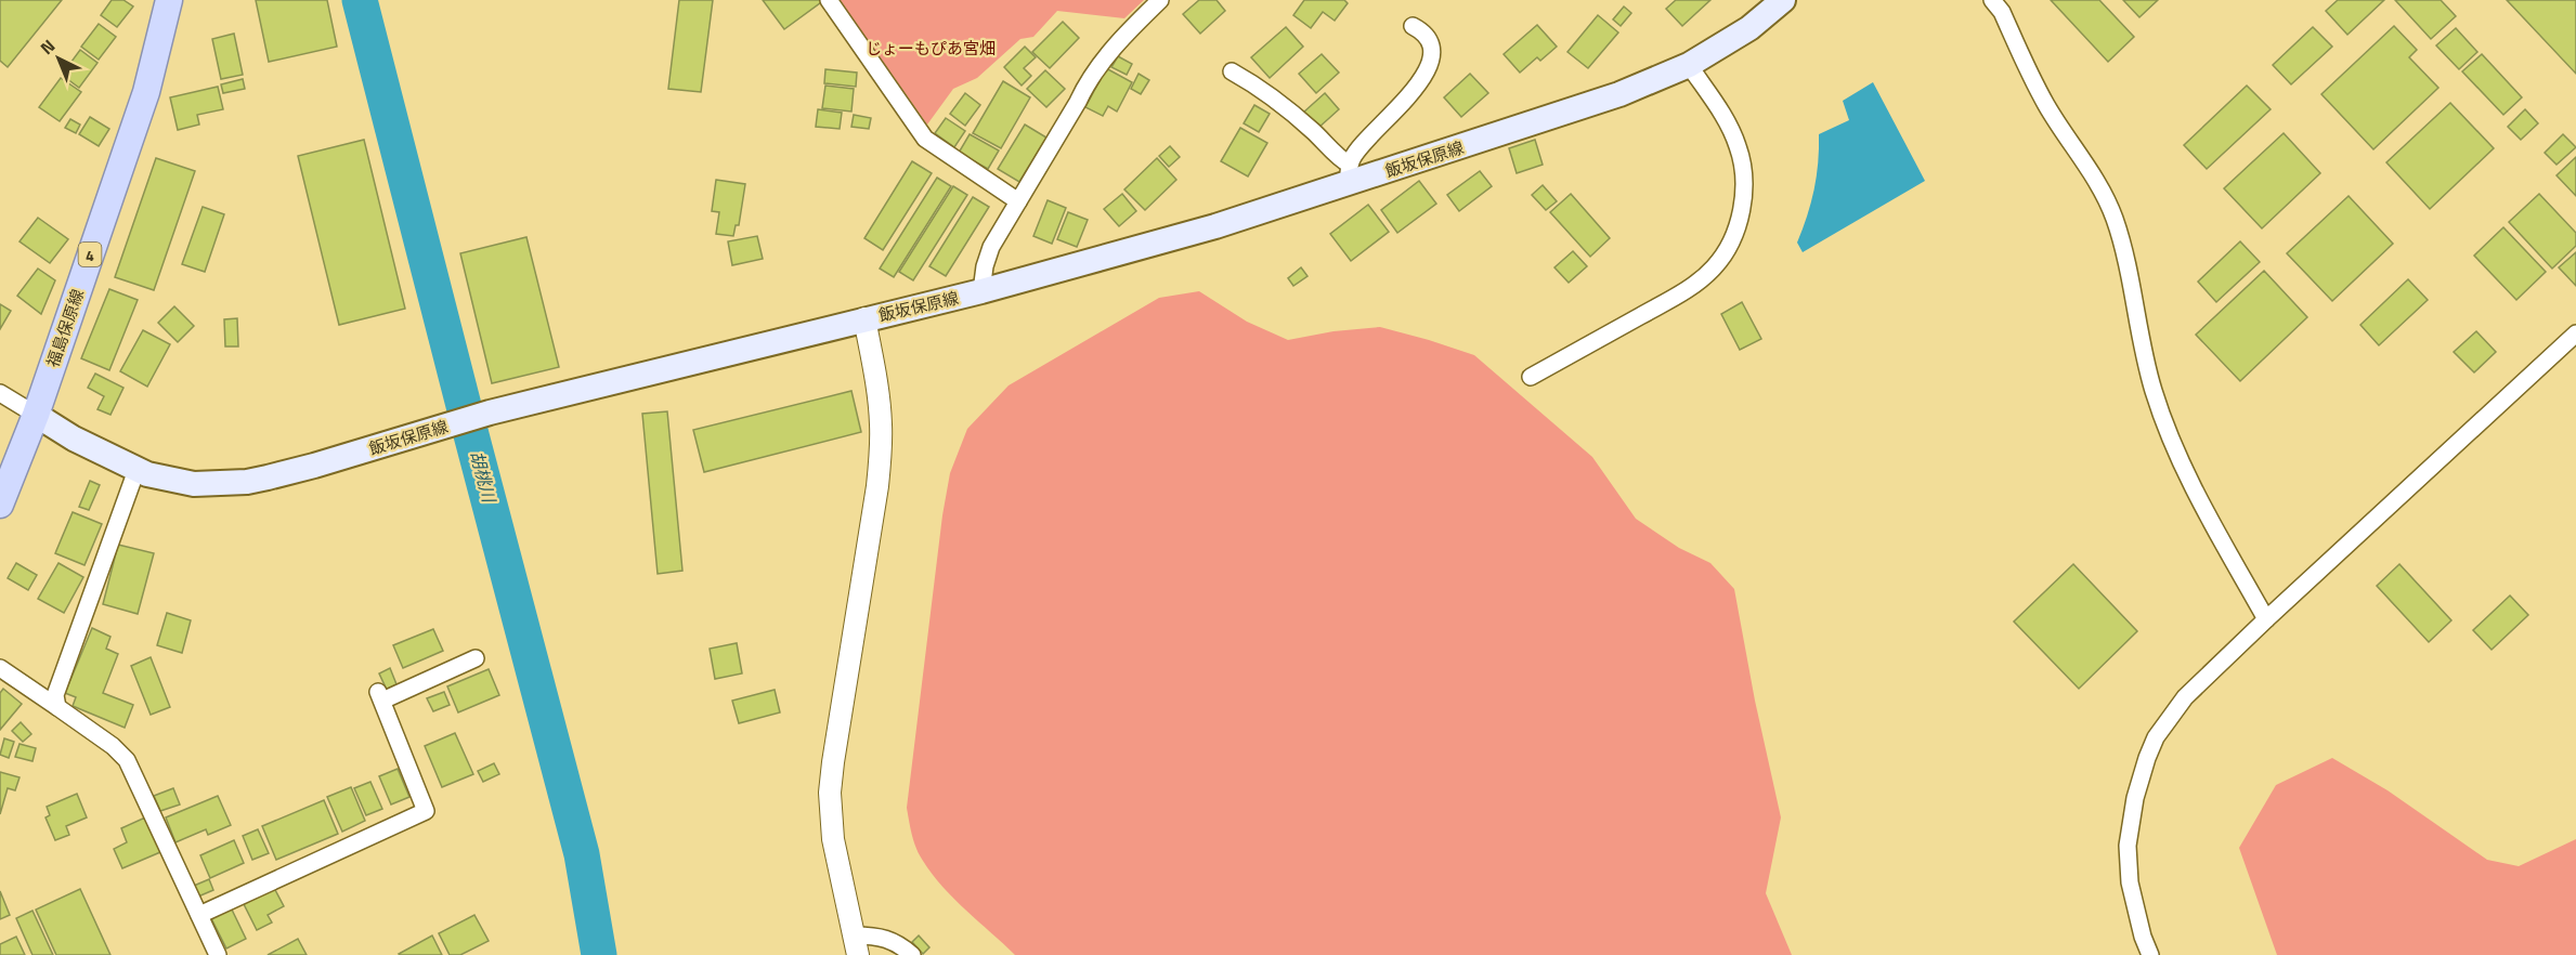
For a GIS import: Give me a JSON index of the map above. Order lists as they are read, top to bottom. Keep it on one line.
{"streets":{"main road":["飯坂保原線","4","福島保原線"]},"crossings":[["飯坂保原線","福島保原線"]],"water":["胡桃川"],"parks":["じょーもぴあ宮畑"],"north":"top left"}
